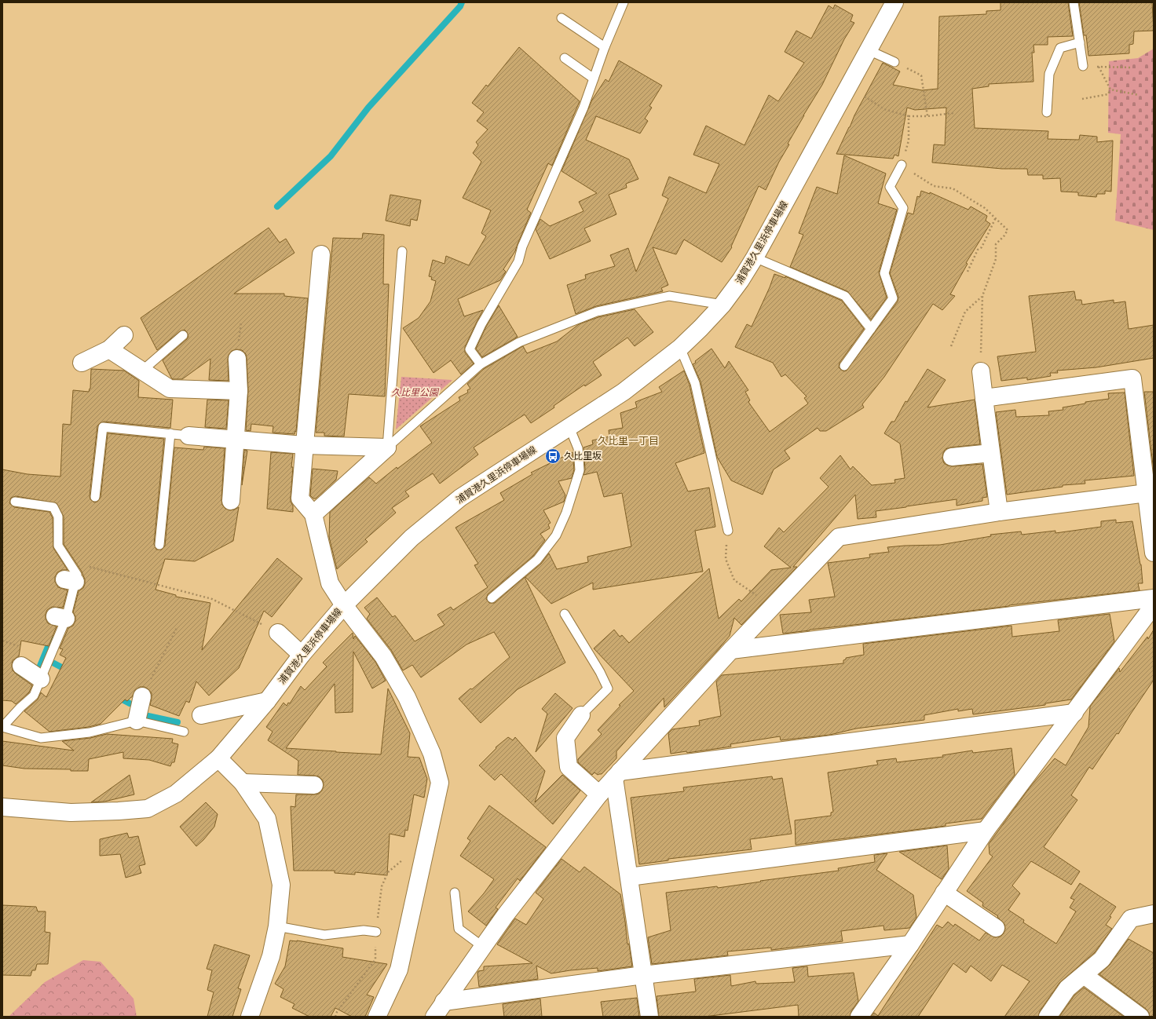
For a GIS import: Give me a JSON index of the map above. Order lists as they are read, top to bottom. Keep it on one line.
{"streets":{"street":["浦賀港久里浜停車場線"]},"districts":["久比里一丁目"],"parks":["久比里公園"],"places":{"bus stop":["久比里坂"]}}
